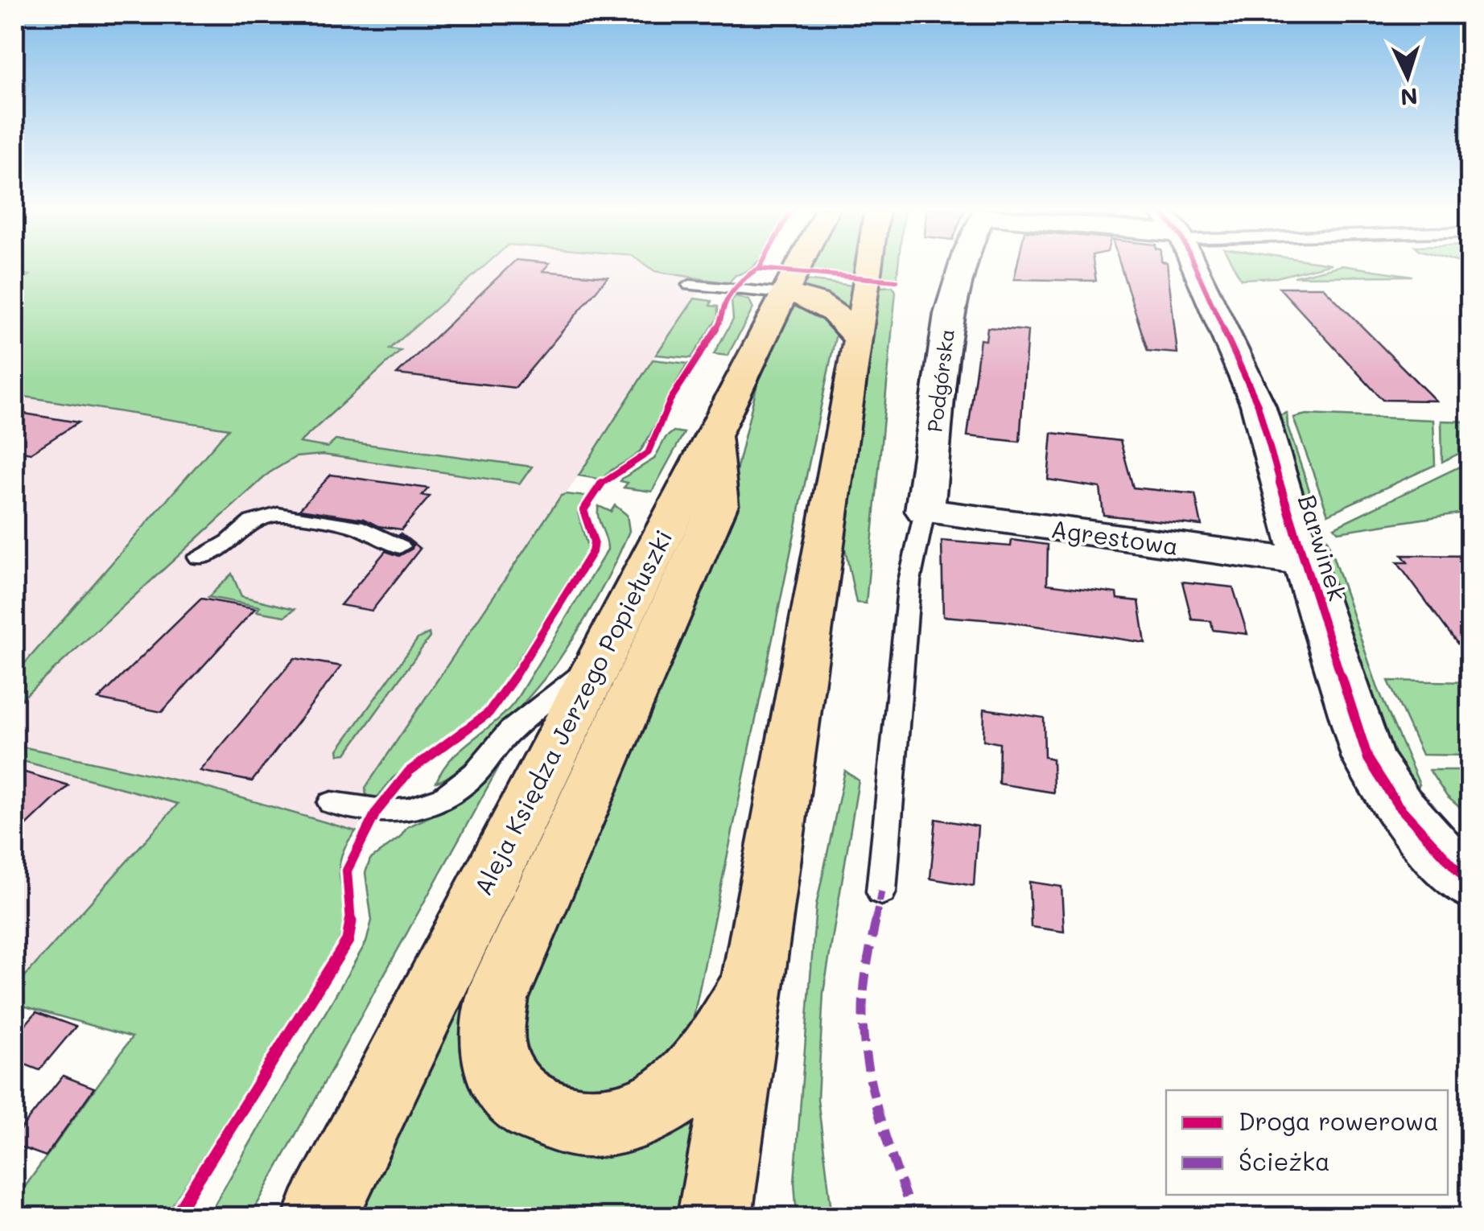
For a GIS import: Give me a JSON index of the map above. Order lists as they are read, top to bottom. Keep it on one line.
{"streets":{"main road":["Aleja Księdza Jerzego Popiełuszki"],"street":["Podgórska","Agrestowa","Barwinek"]},"crossings":[["Podgórska","Agrestowa"],["Agrestowa","Barwinek"]],"legend":["Droga rowerowa","Ścieżka"],"north":"bottom"}
